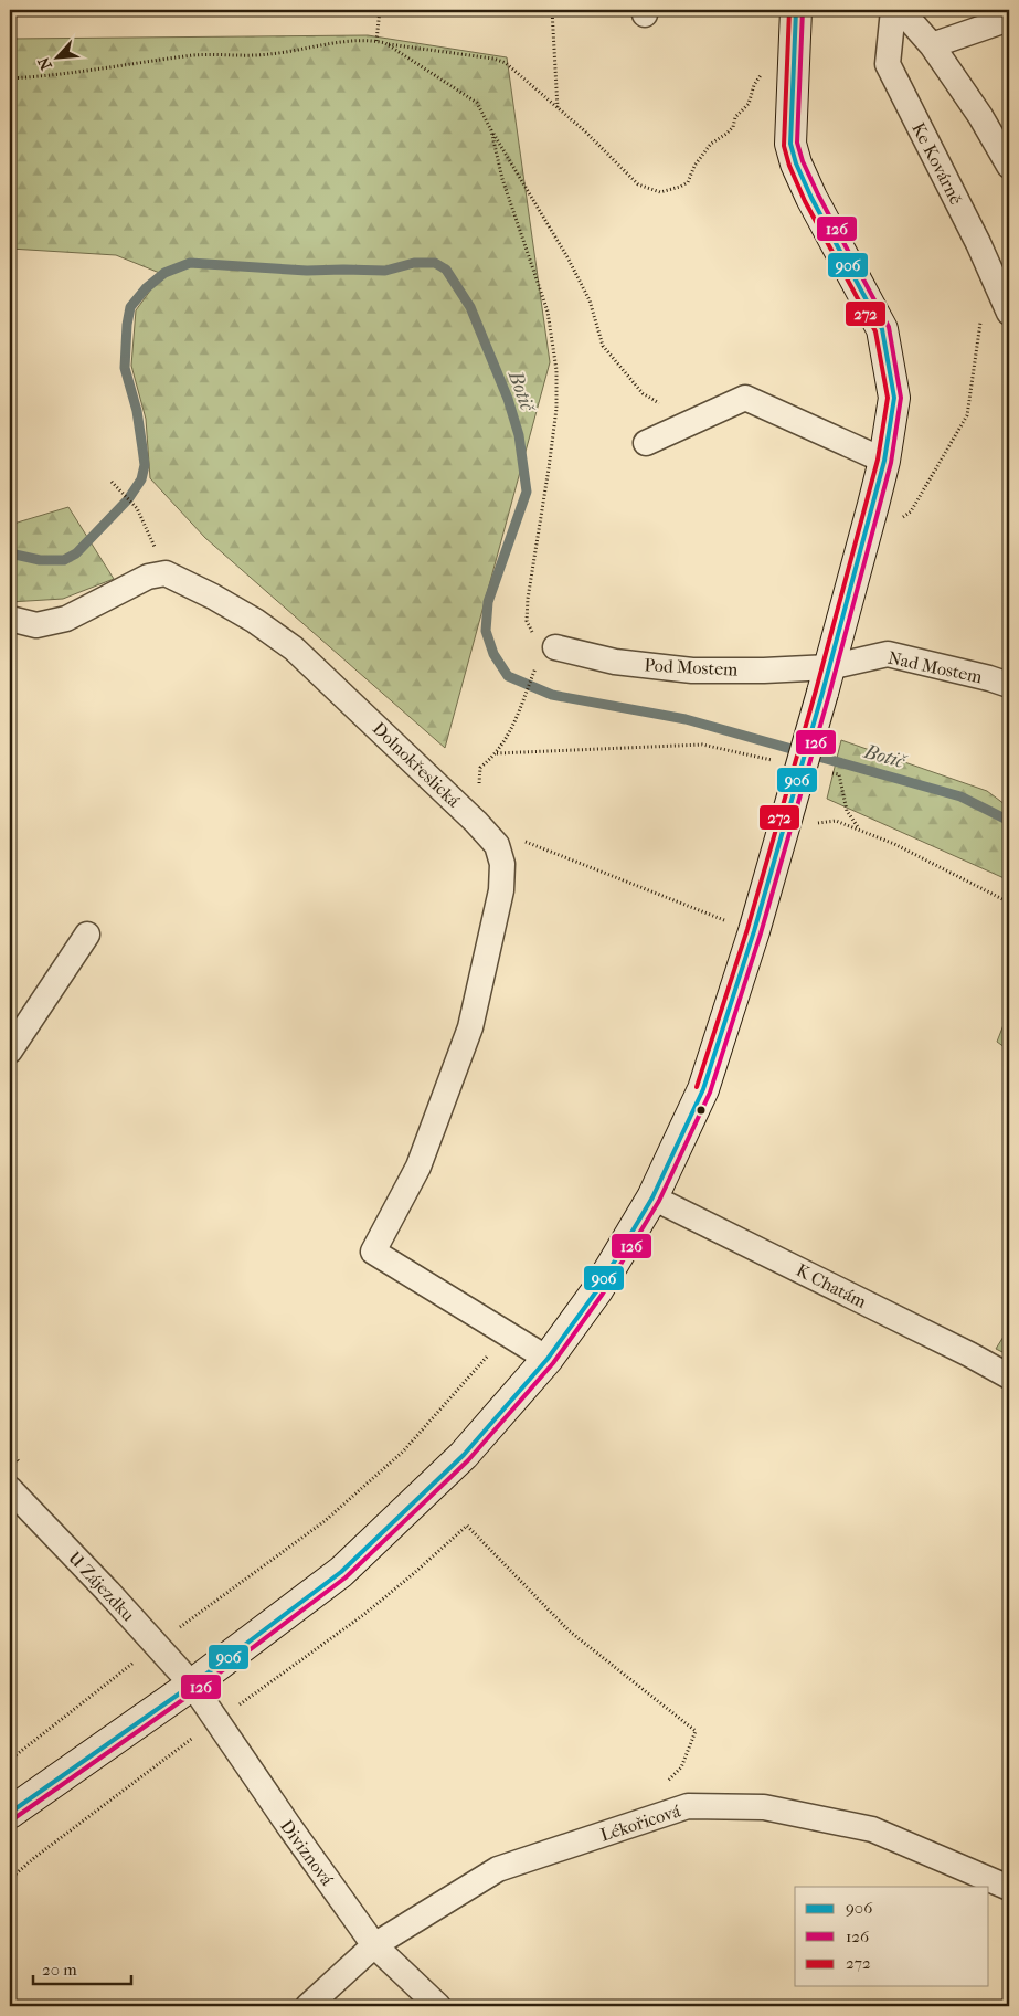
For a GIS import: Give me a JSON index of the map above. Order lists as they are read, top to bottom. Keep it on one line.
{"streets":{"street":["Ke Kovárně","Pod Mostem","Nad Mostem","Dolnokřeslická","K Chatám","U Zájezdku","Lékořicová","Diviznová"]},"crossings":[["Pod Mostem","Nad Mostem"],["U Zájezdku","Diviznová"],["Lékořicová","Diviznová"]],"water":["Botič"],"lines":["transit line 906","transit line 126","transit line 272"],"legend":["906","126","272"],"scale_bar":"20 m","north":"bottom left"}
